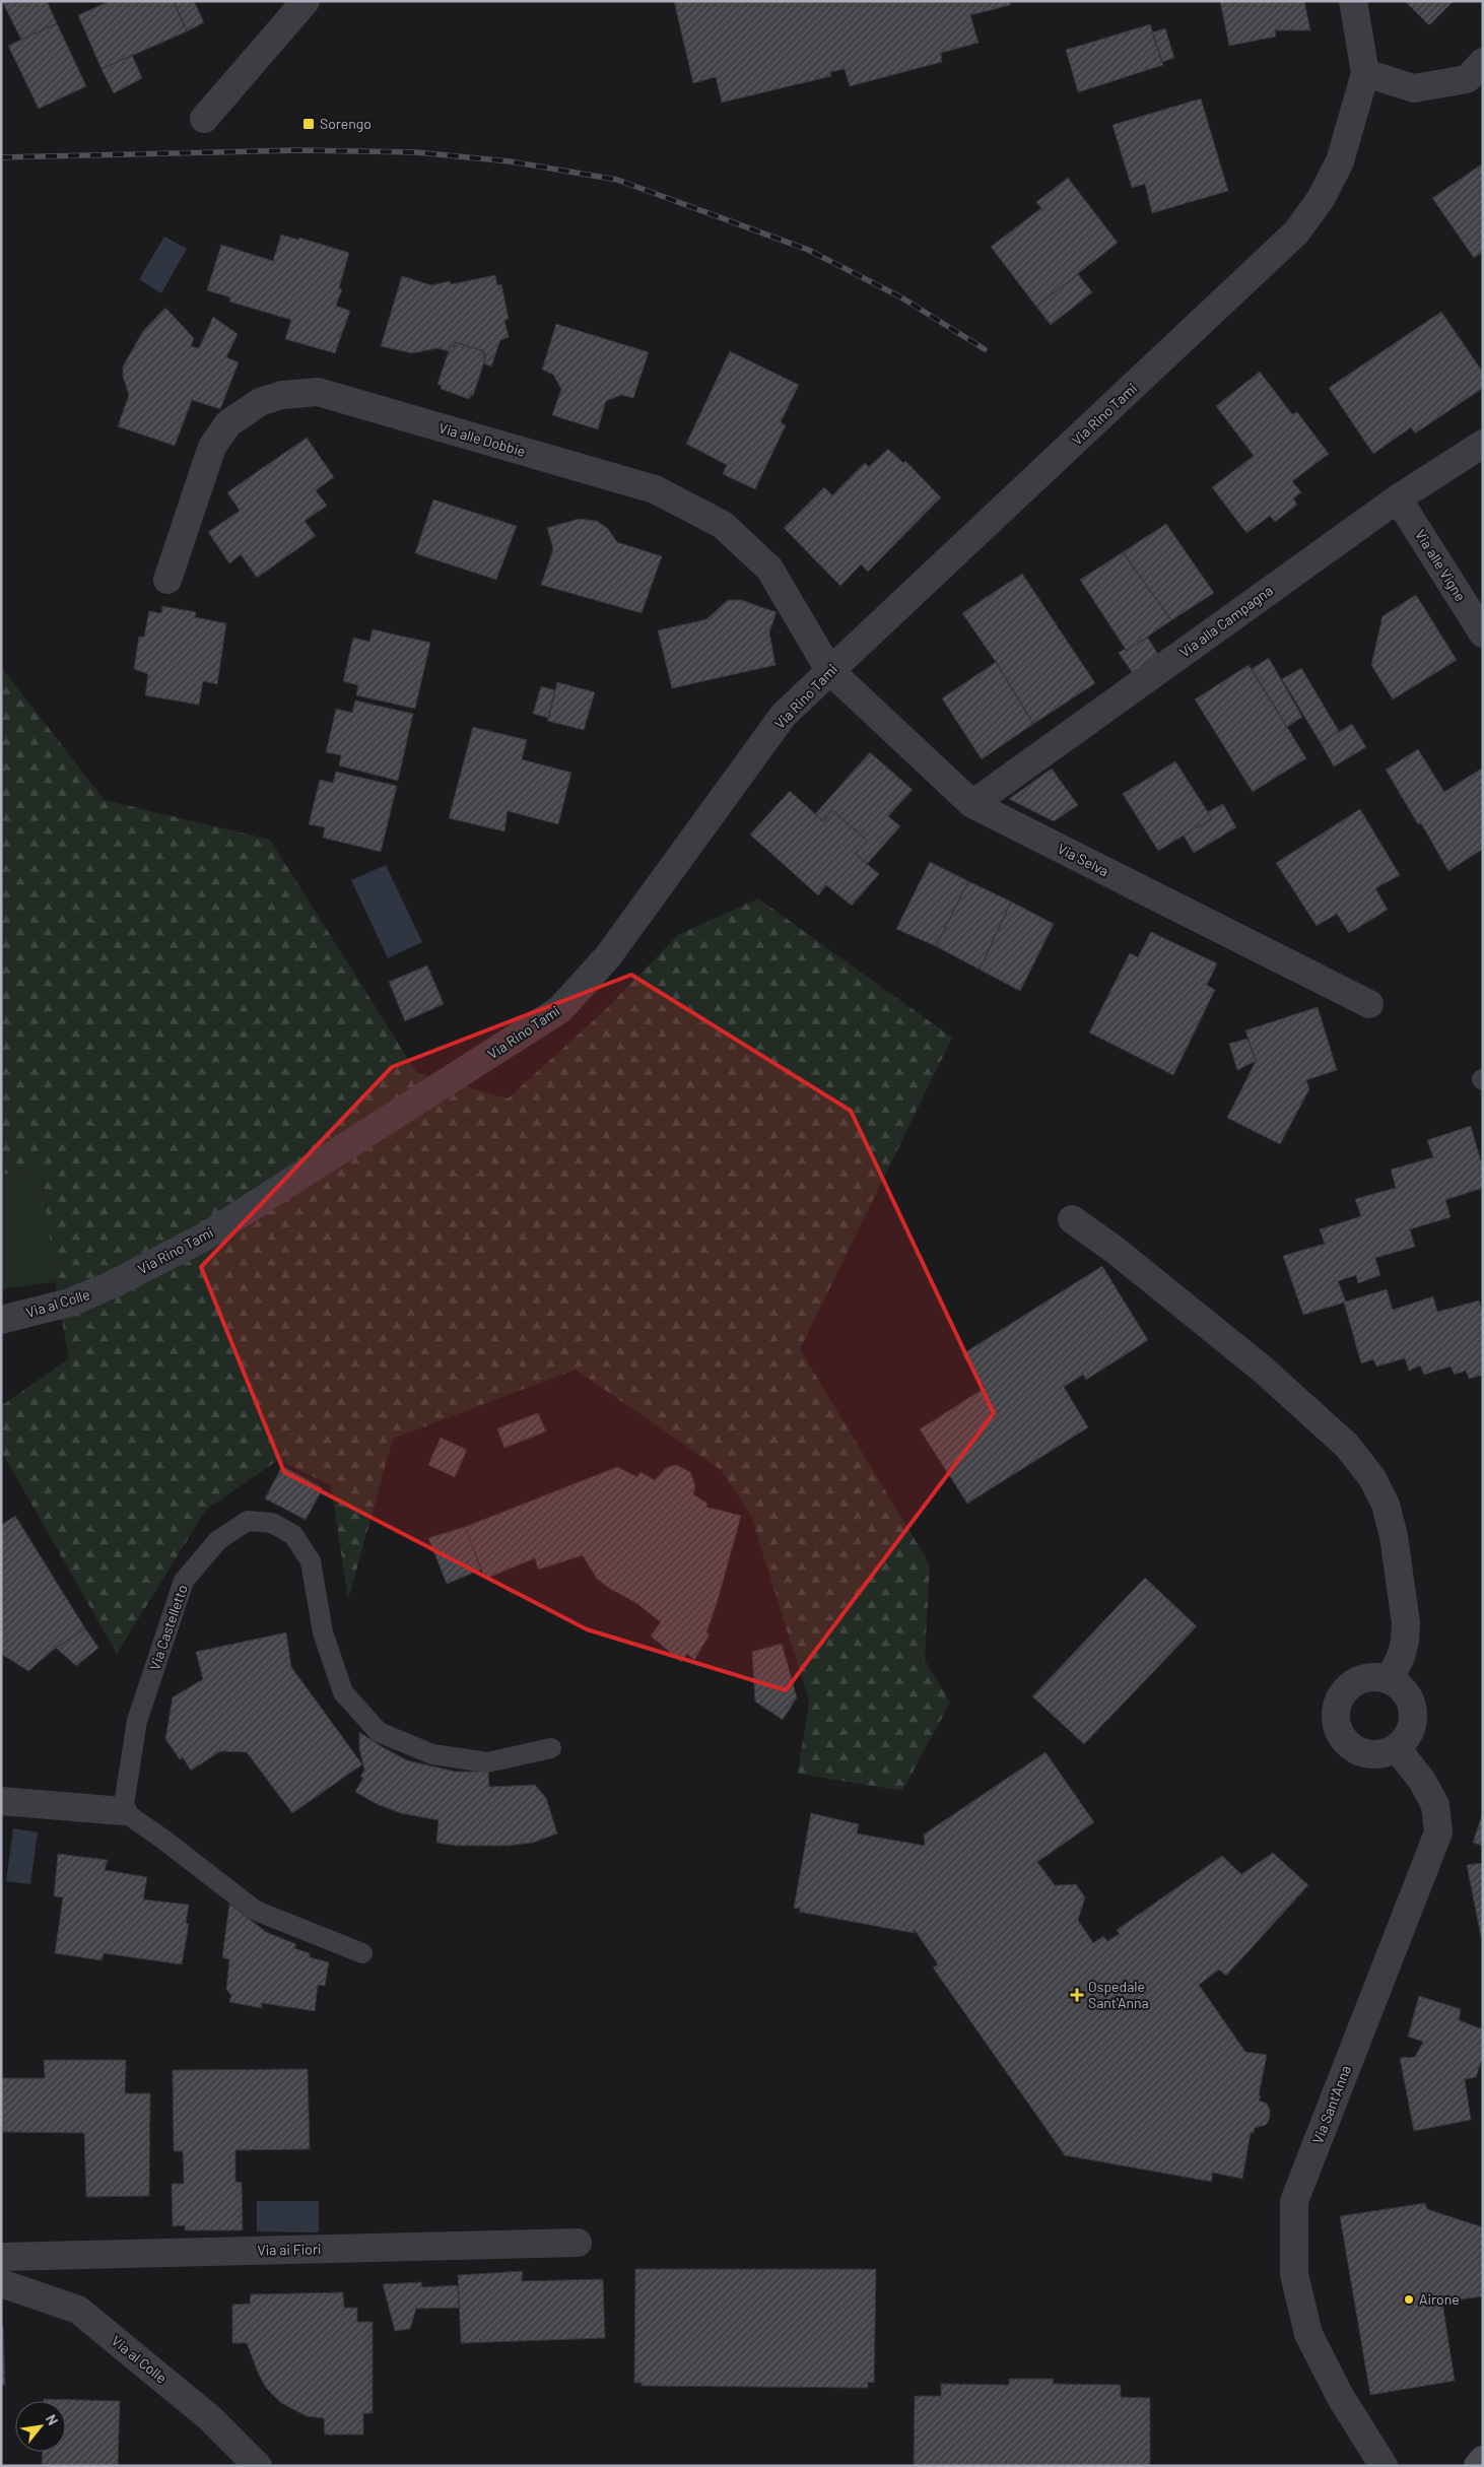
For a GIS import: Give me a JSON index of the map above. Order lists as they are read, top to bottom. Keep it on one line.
{"streets":{"street":["Via Rino Tami","Via alle Dobbie","Via alle Vigne","Via alla Campagna","Via Selva","Via al Colle","Via Sant'Anna","Via ai Fiori"],"lane":["Via Castelletto"]},"crossings":[["Via Rino Tami","Via alle Dobbie"],["Via Rino Tami","Via Selva"],["Via Rino Tami","Via al Colle"],["Via alle Dobbie","Via Selva"],["Via alle Vigne","Via alla Campagna"],["Via alla Campagna","Via Selva"]],"places":{"transit":["Sorengo"],"health":["Ospedale Sant'Anna"],"other":["Airone"]},"north":"top right"}
